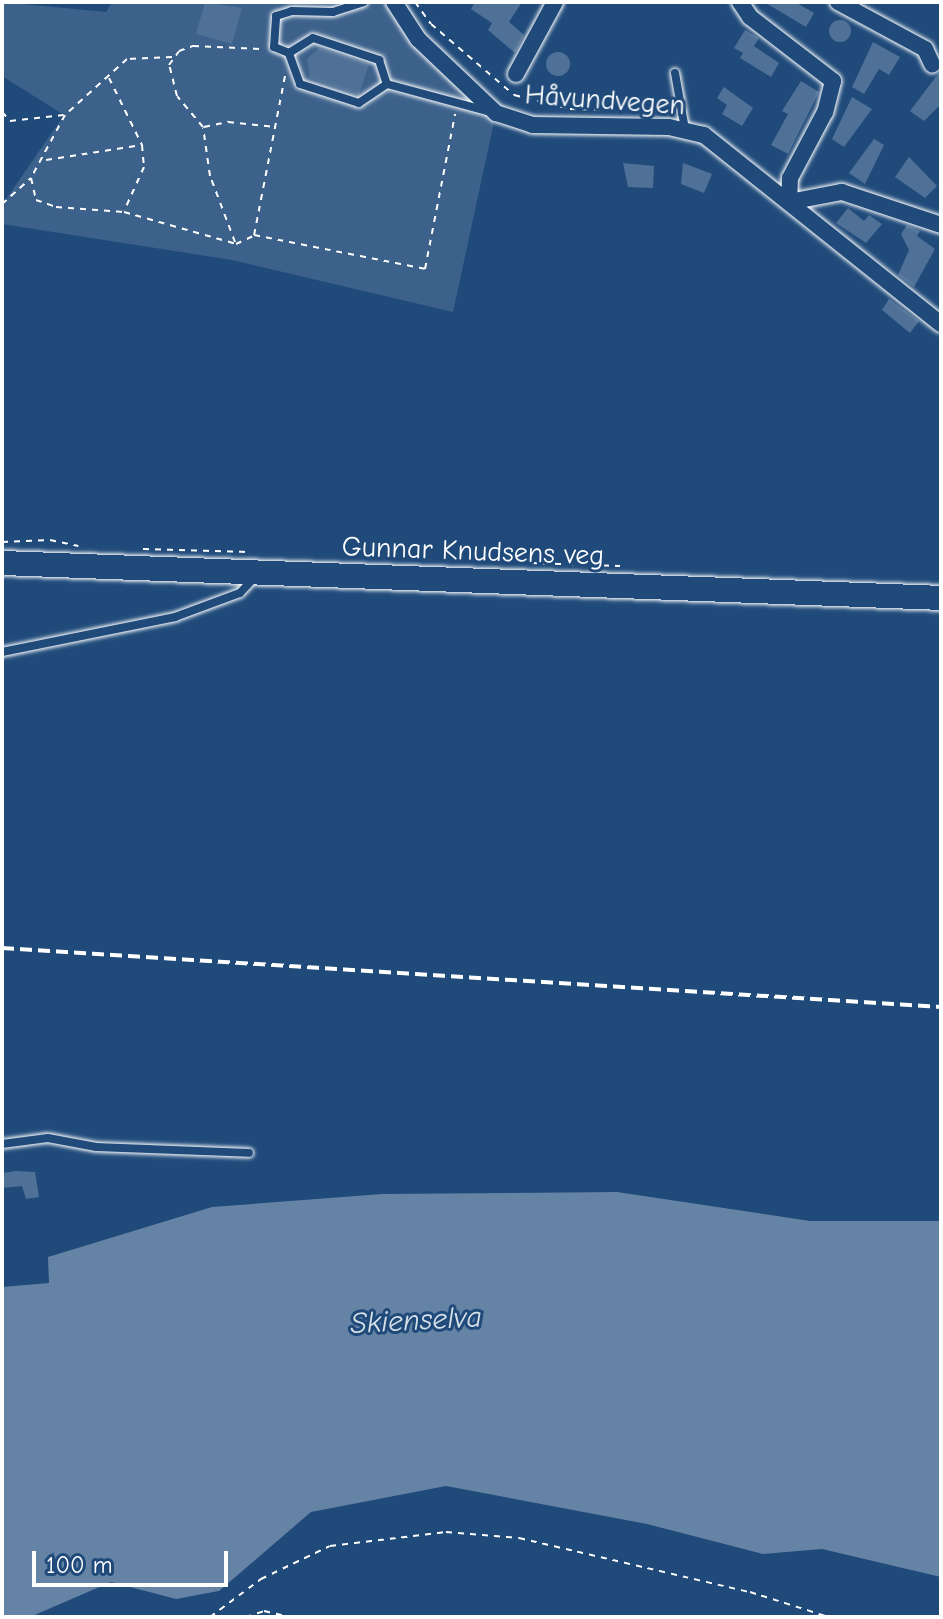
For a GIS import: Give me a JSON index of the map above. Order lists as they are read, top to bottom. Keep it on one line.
{"streets":{"main road":["Gunnar Knudsens veg"],"street":["Håvundvegen"]},"water":["Skienselva"],"scale_bar":"100 m"}
